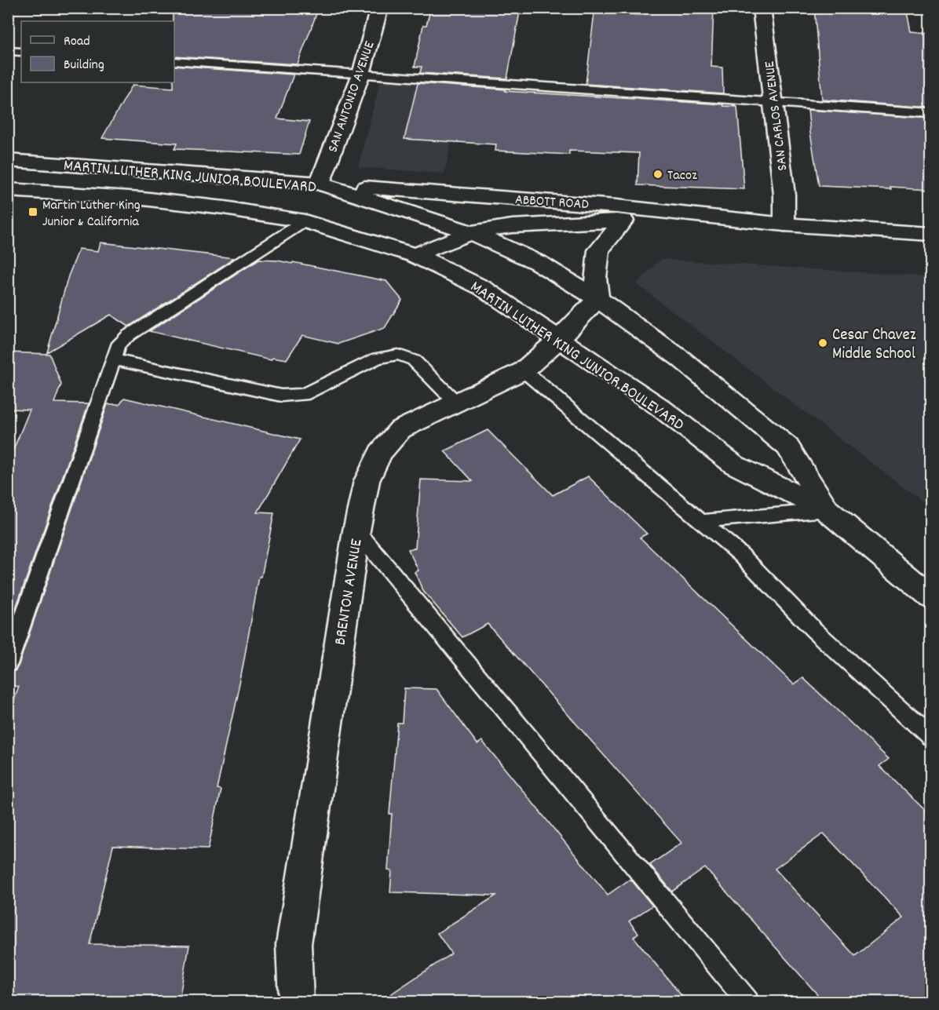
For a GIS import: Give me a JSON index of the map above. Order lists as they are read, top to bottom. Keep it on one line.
{"streets":{"street":["SAN ANTONIO AVENUE","SAN CARLOS AVENUE","MARTIN LUTHER KING JUNIOR BOULEVARD","ABBOTT ROAD","BRENTON AVENUE"]},"crossings":[["SAN ANTONIO AVENUE","MARTIN LUTHER KING JUNIOR BOULEVARD"],["SAN ANTONIO AVENUE","ABBOTT ROAD"],["SAN CARLOS AVENUE","ABBOTT ROAD"],["MARTIN LUTHER KING JUNIOR BOULEVARD","ABBOTT ROAD"],["MARTIN LUTHER KING JUNIOR BOULEVARD","BRENTON AVENUE"]],"places":{"other":["Tacoz","Cesar Chavez Middle School"],"transit":["Martin Luther King Junior & California"]},"legend":["Road","Building"]}
